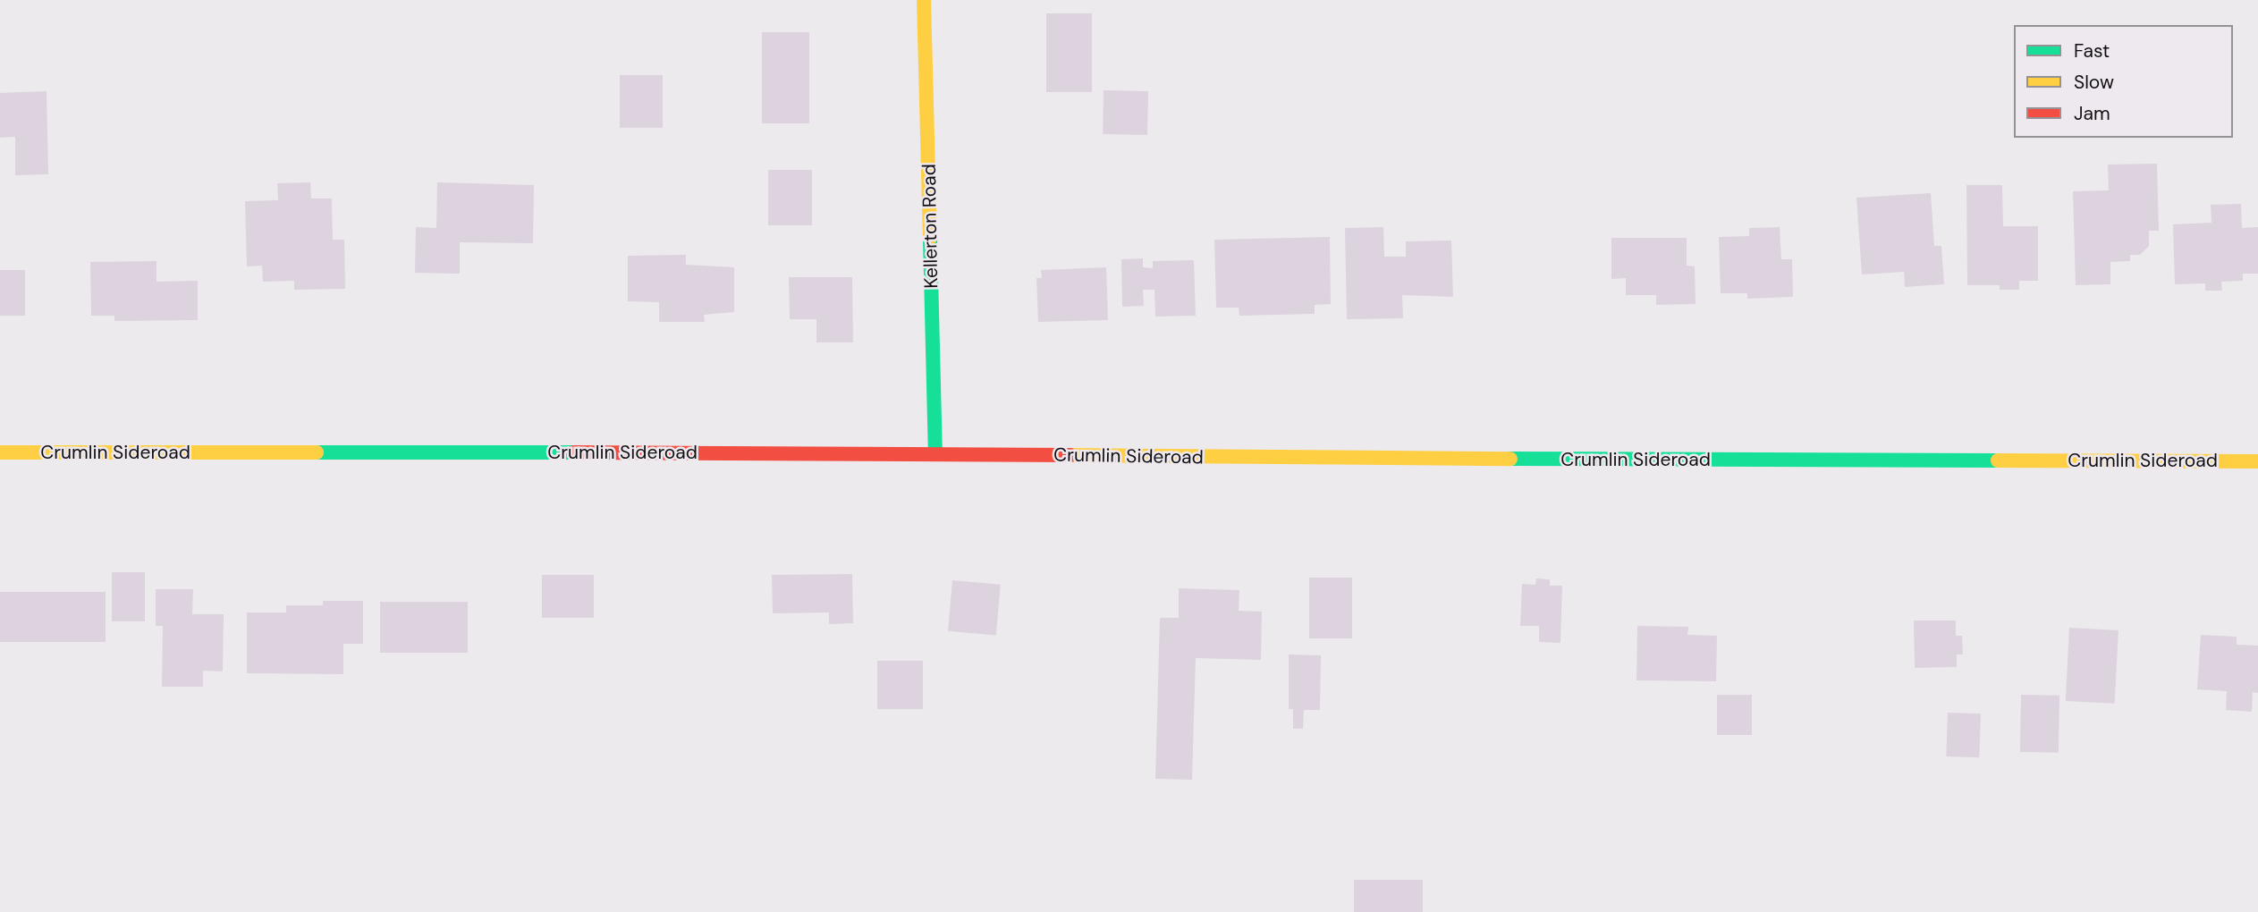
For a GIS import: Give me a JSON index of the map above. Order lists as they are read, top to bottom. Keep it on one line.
{"streets":{"street":["Kellerton Road","Crumlin Sideroad"]},"crossings":[["Kellerton Road","Crumlin Sideroad"]],"legend":["Fast","Slow","Jam"]}
